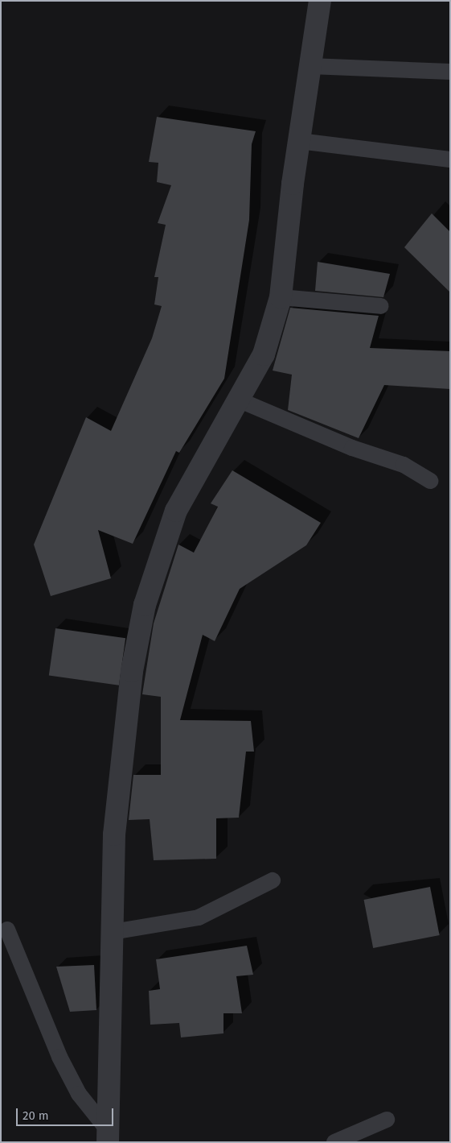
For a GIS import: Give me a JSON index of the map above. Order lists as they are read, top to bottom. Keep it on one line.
{"scale_bar":"20 m"}
